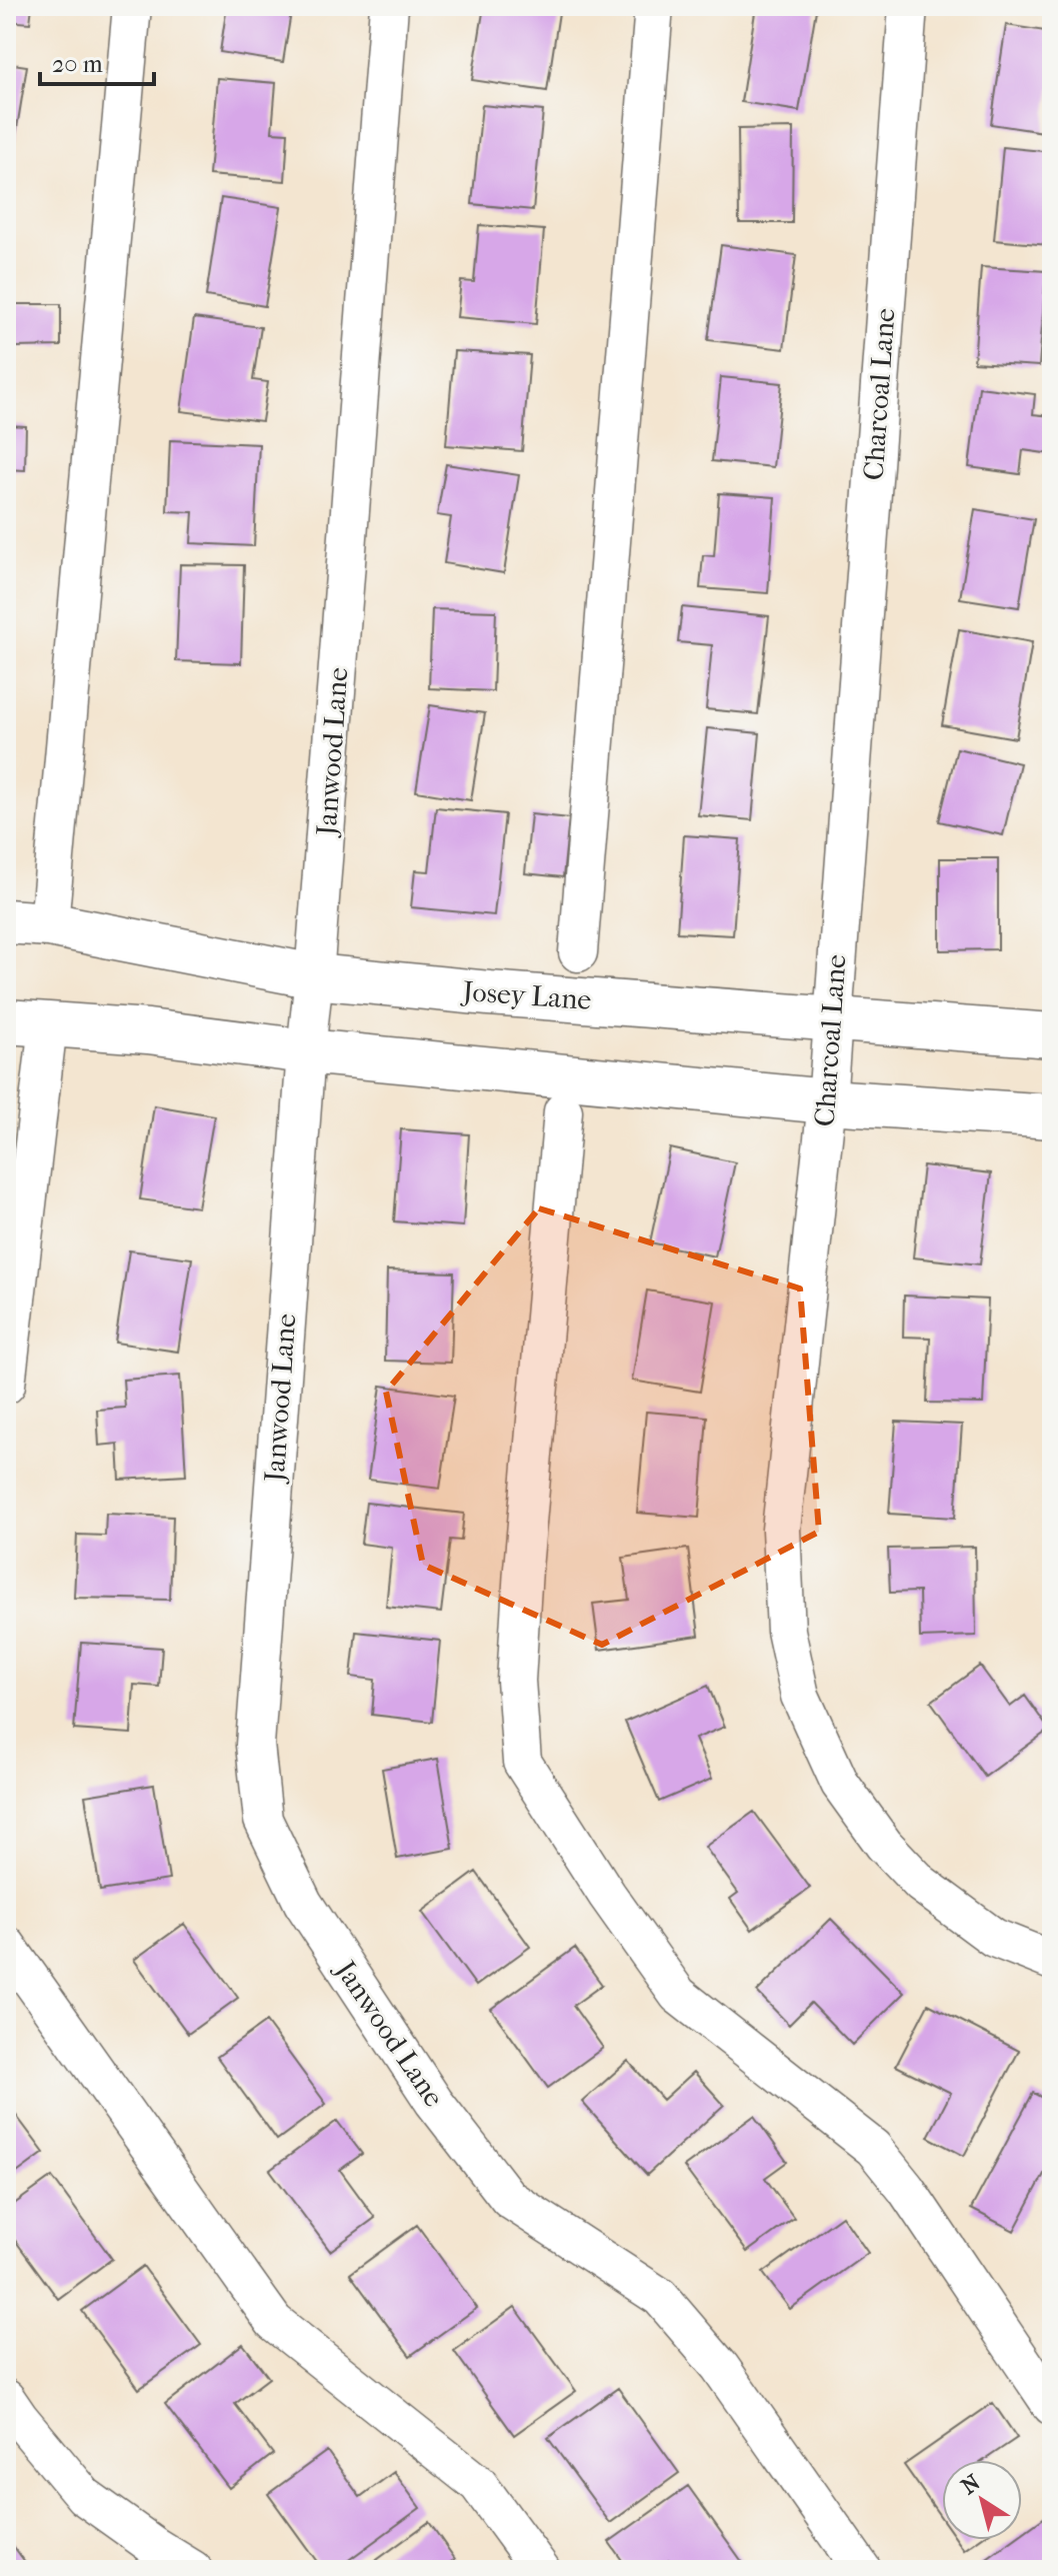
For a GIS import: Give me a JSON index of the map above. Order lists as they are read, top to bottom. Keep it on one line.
{"streets":{"main road":["Josey Lane"],"street":["Charcoal Lane","Janwood Lane"]},"crossings":[["Charcoal Lane","Josey Lane"],["Janwood Lane","Josey Lane"]],"scale_bar":"20 m","north":"top left"}
